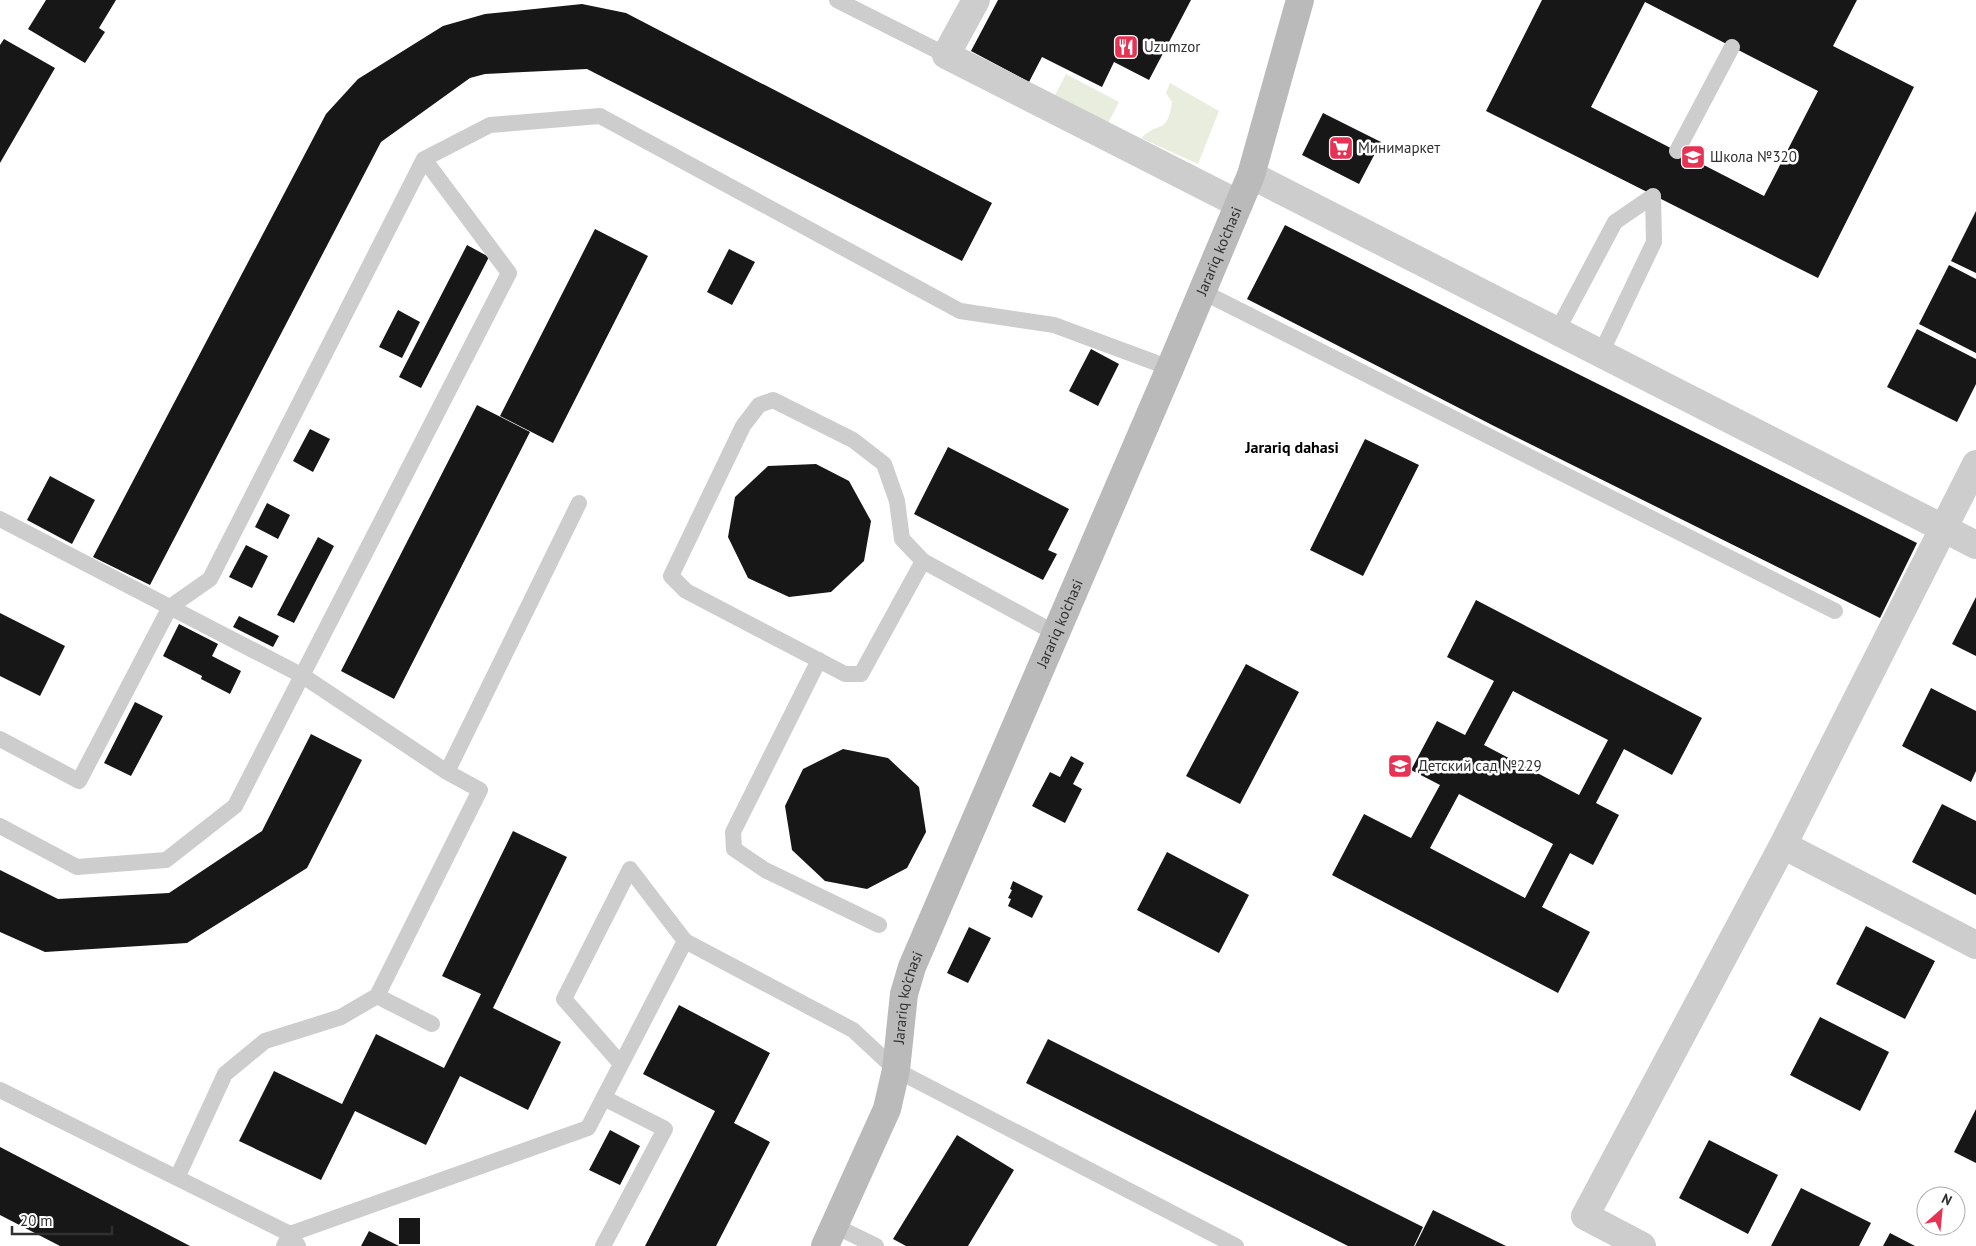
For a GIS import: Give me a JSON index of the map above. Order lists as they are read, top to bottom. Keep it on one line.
{"streets":{"street":["Jarariq ko'chasi"]},"districts":["Jarariq dahasi"],"places":{"restaurant":["Uzumzor"],"supermarket":["Минимаркет"],"school or university":["Школа №320","Детский сад №229"]},"scale_bar":"20 m","north":"top right"}
